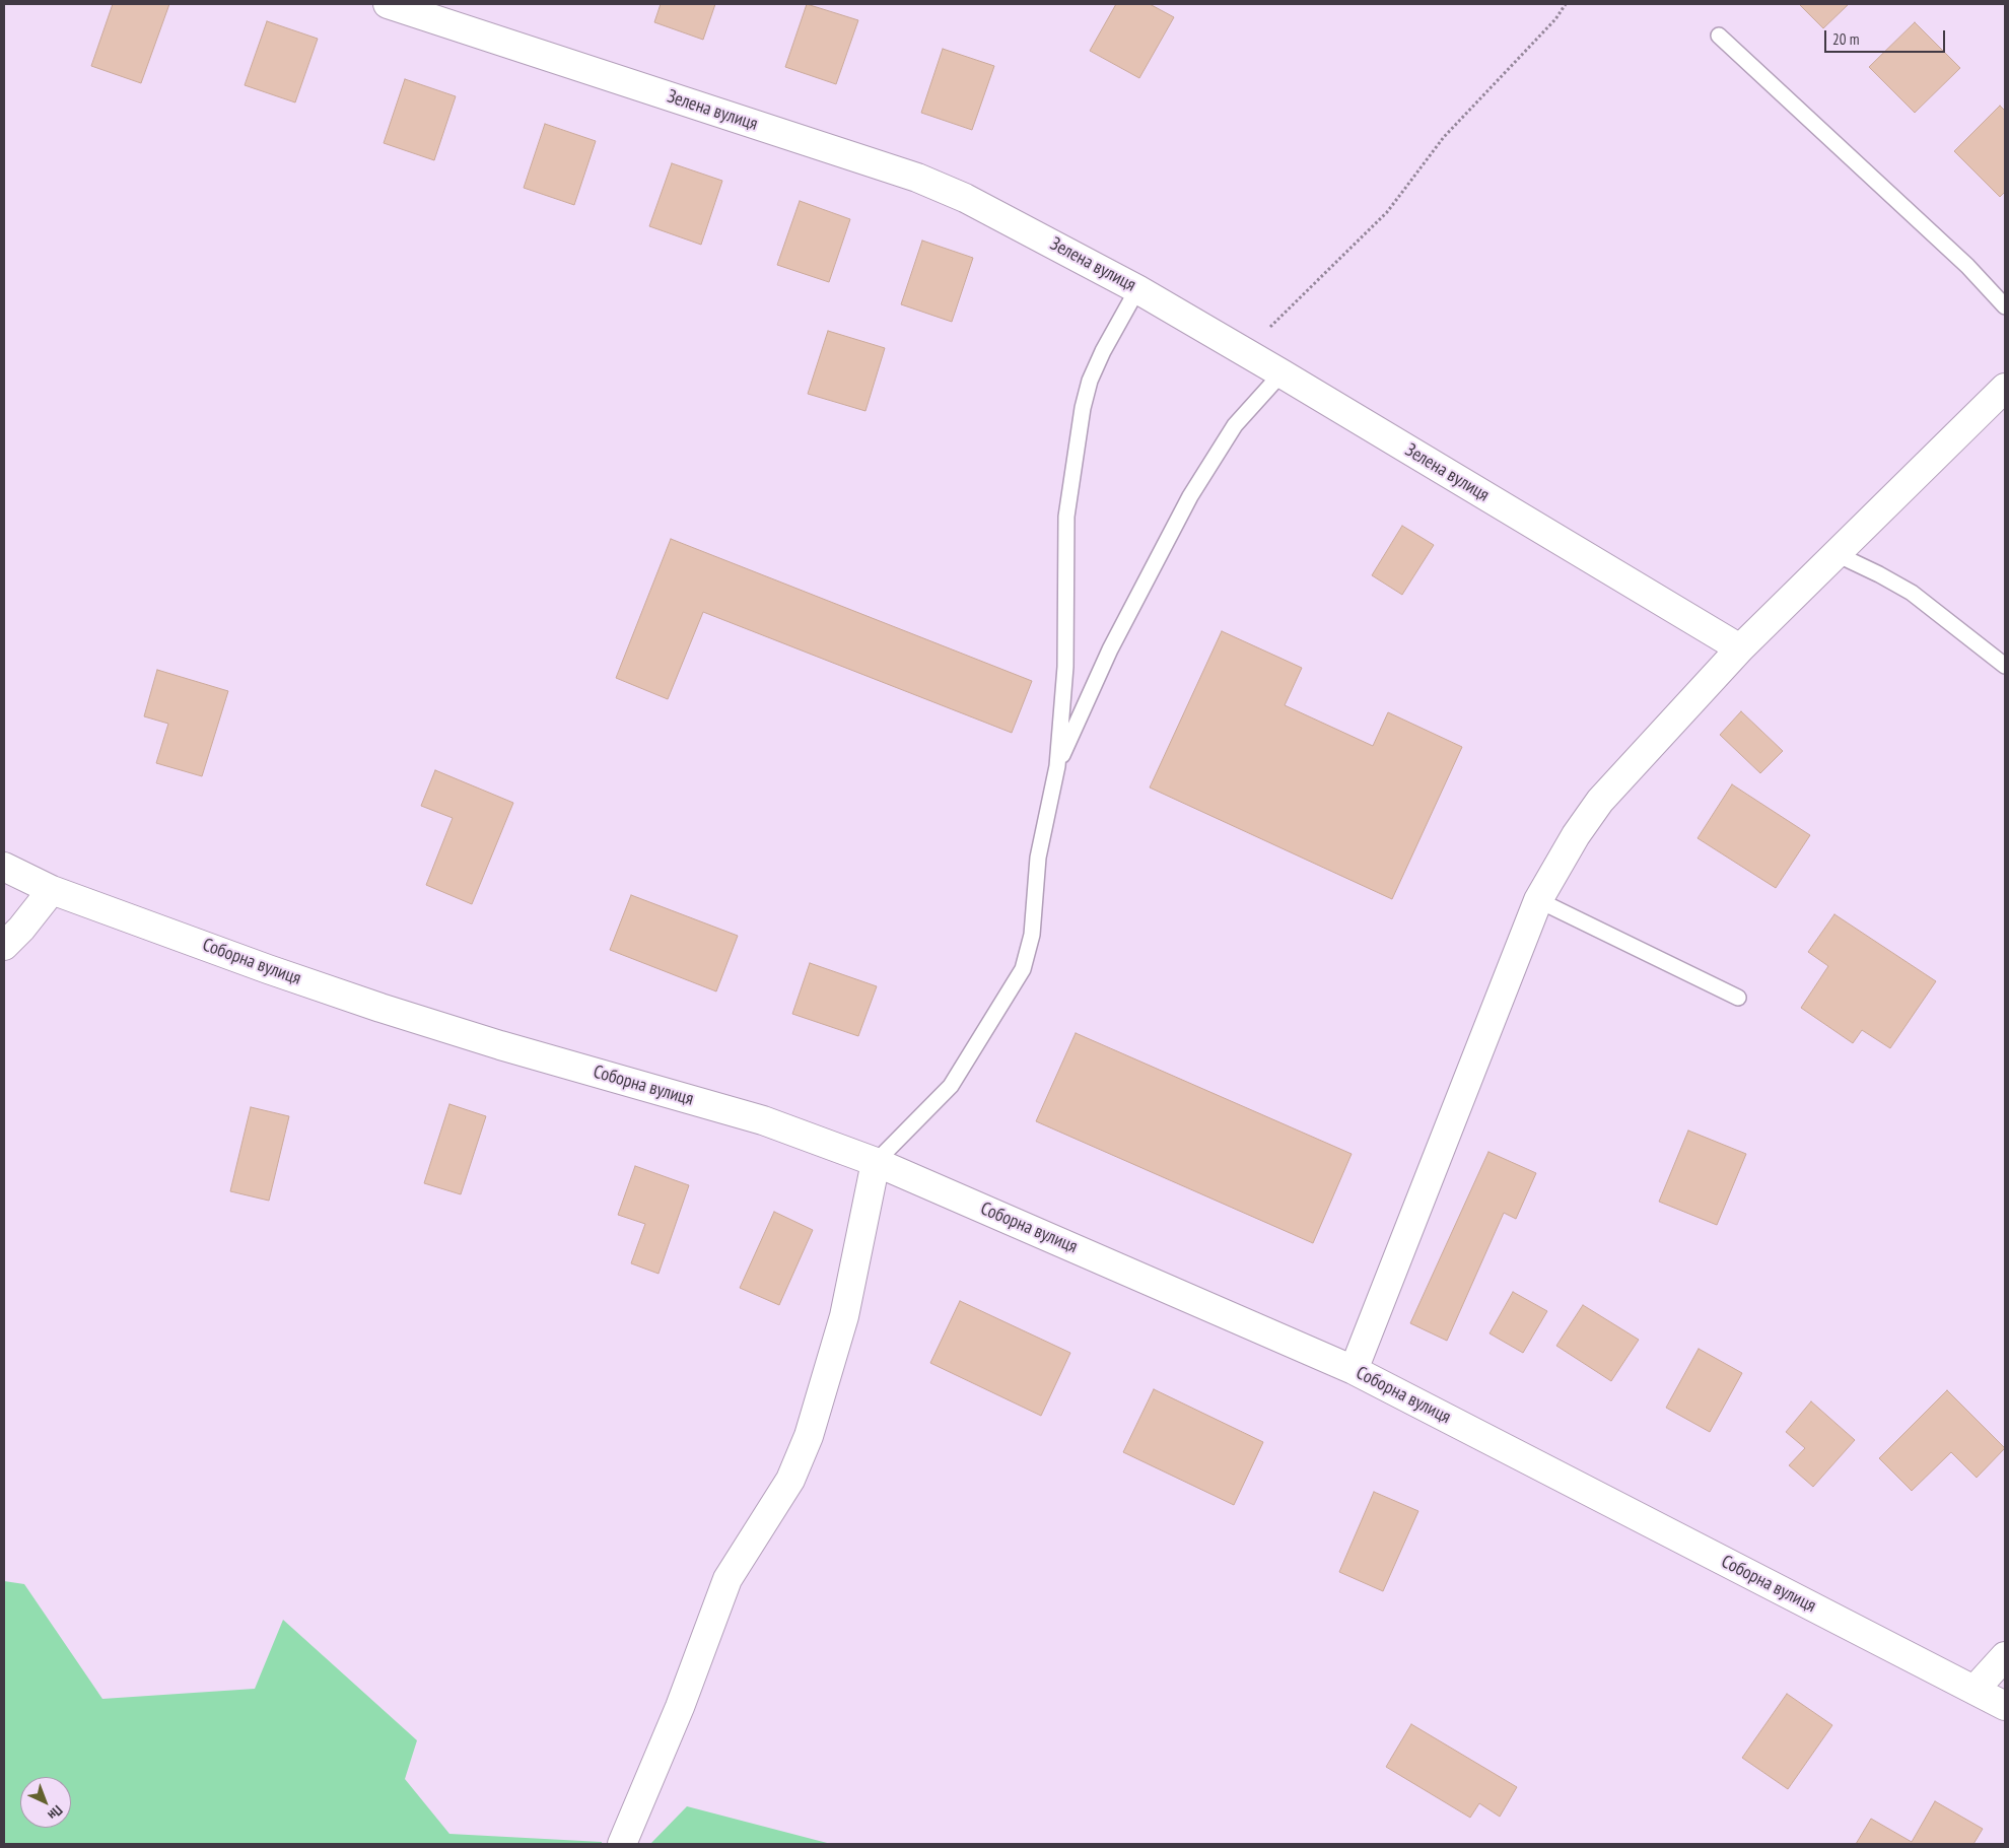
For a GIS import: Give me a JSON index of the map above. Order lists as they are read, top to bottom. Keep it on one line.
{"streets":{"street":["Зелена вулиця","Соборна вулиця"]},"scale_bar":"20 m","north":"bottom right"}
